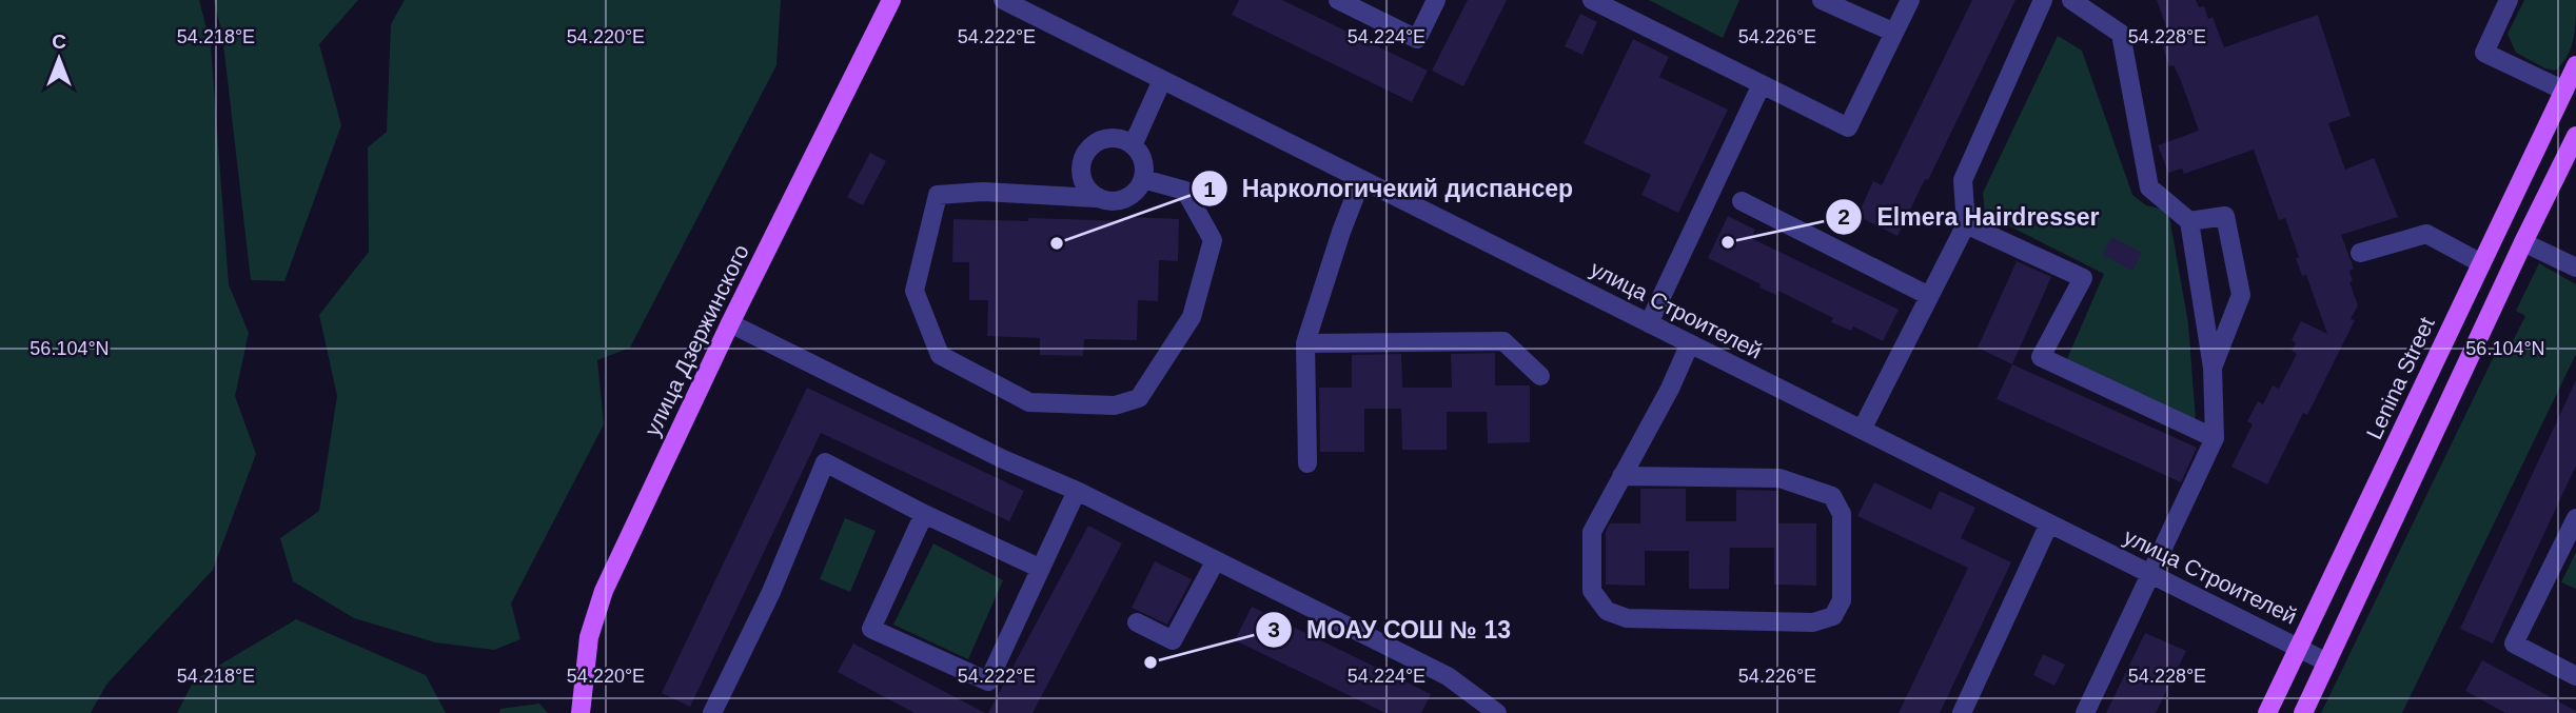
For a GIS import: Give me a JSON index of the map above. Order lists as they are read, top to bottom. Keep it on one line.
{"streets":{"main road":["улица Дзержинского","Lenina Street"],"street":["улица Строителей"]},"crossings":[["улица Строителей","Lenina Street"]],"places":["Elmera Hairdresser","Наркологичекий диспансер","МОАУ СОШ № 13"],"north":"top","coordinates":["54.218°E","54.220°E","54.222°E","54.224°E","54.226°E","54.228°E","56.104°N"]}
